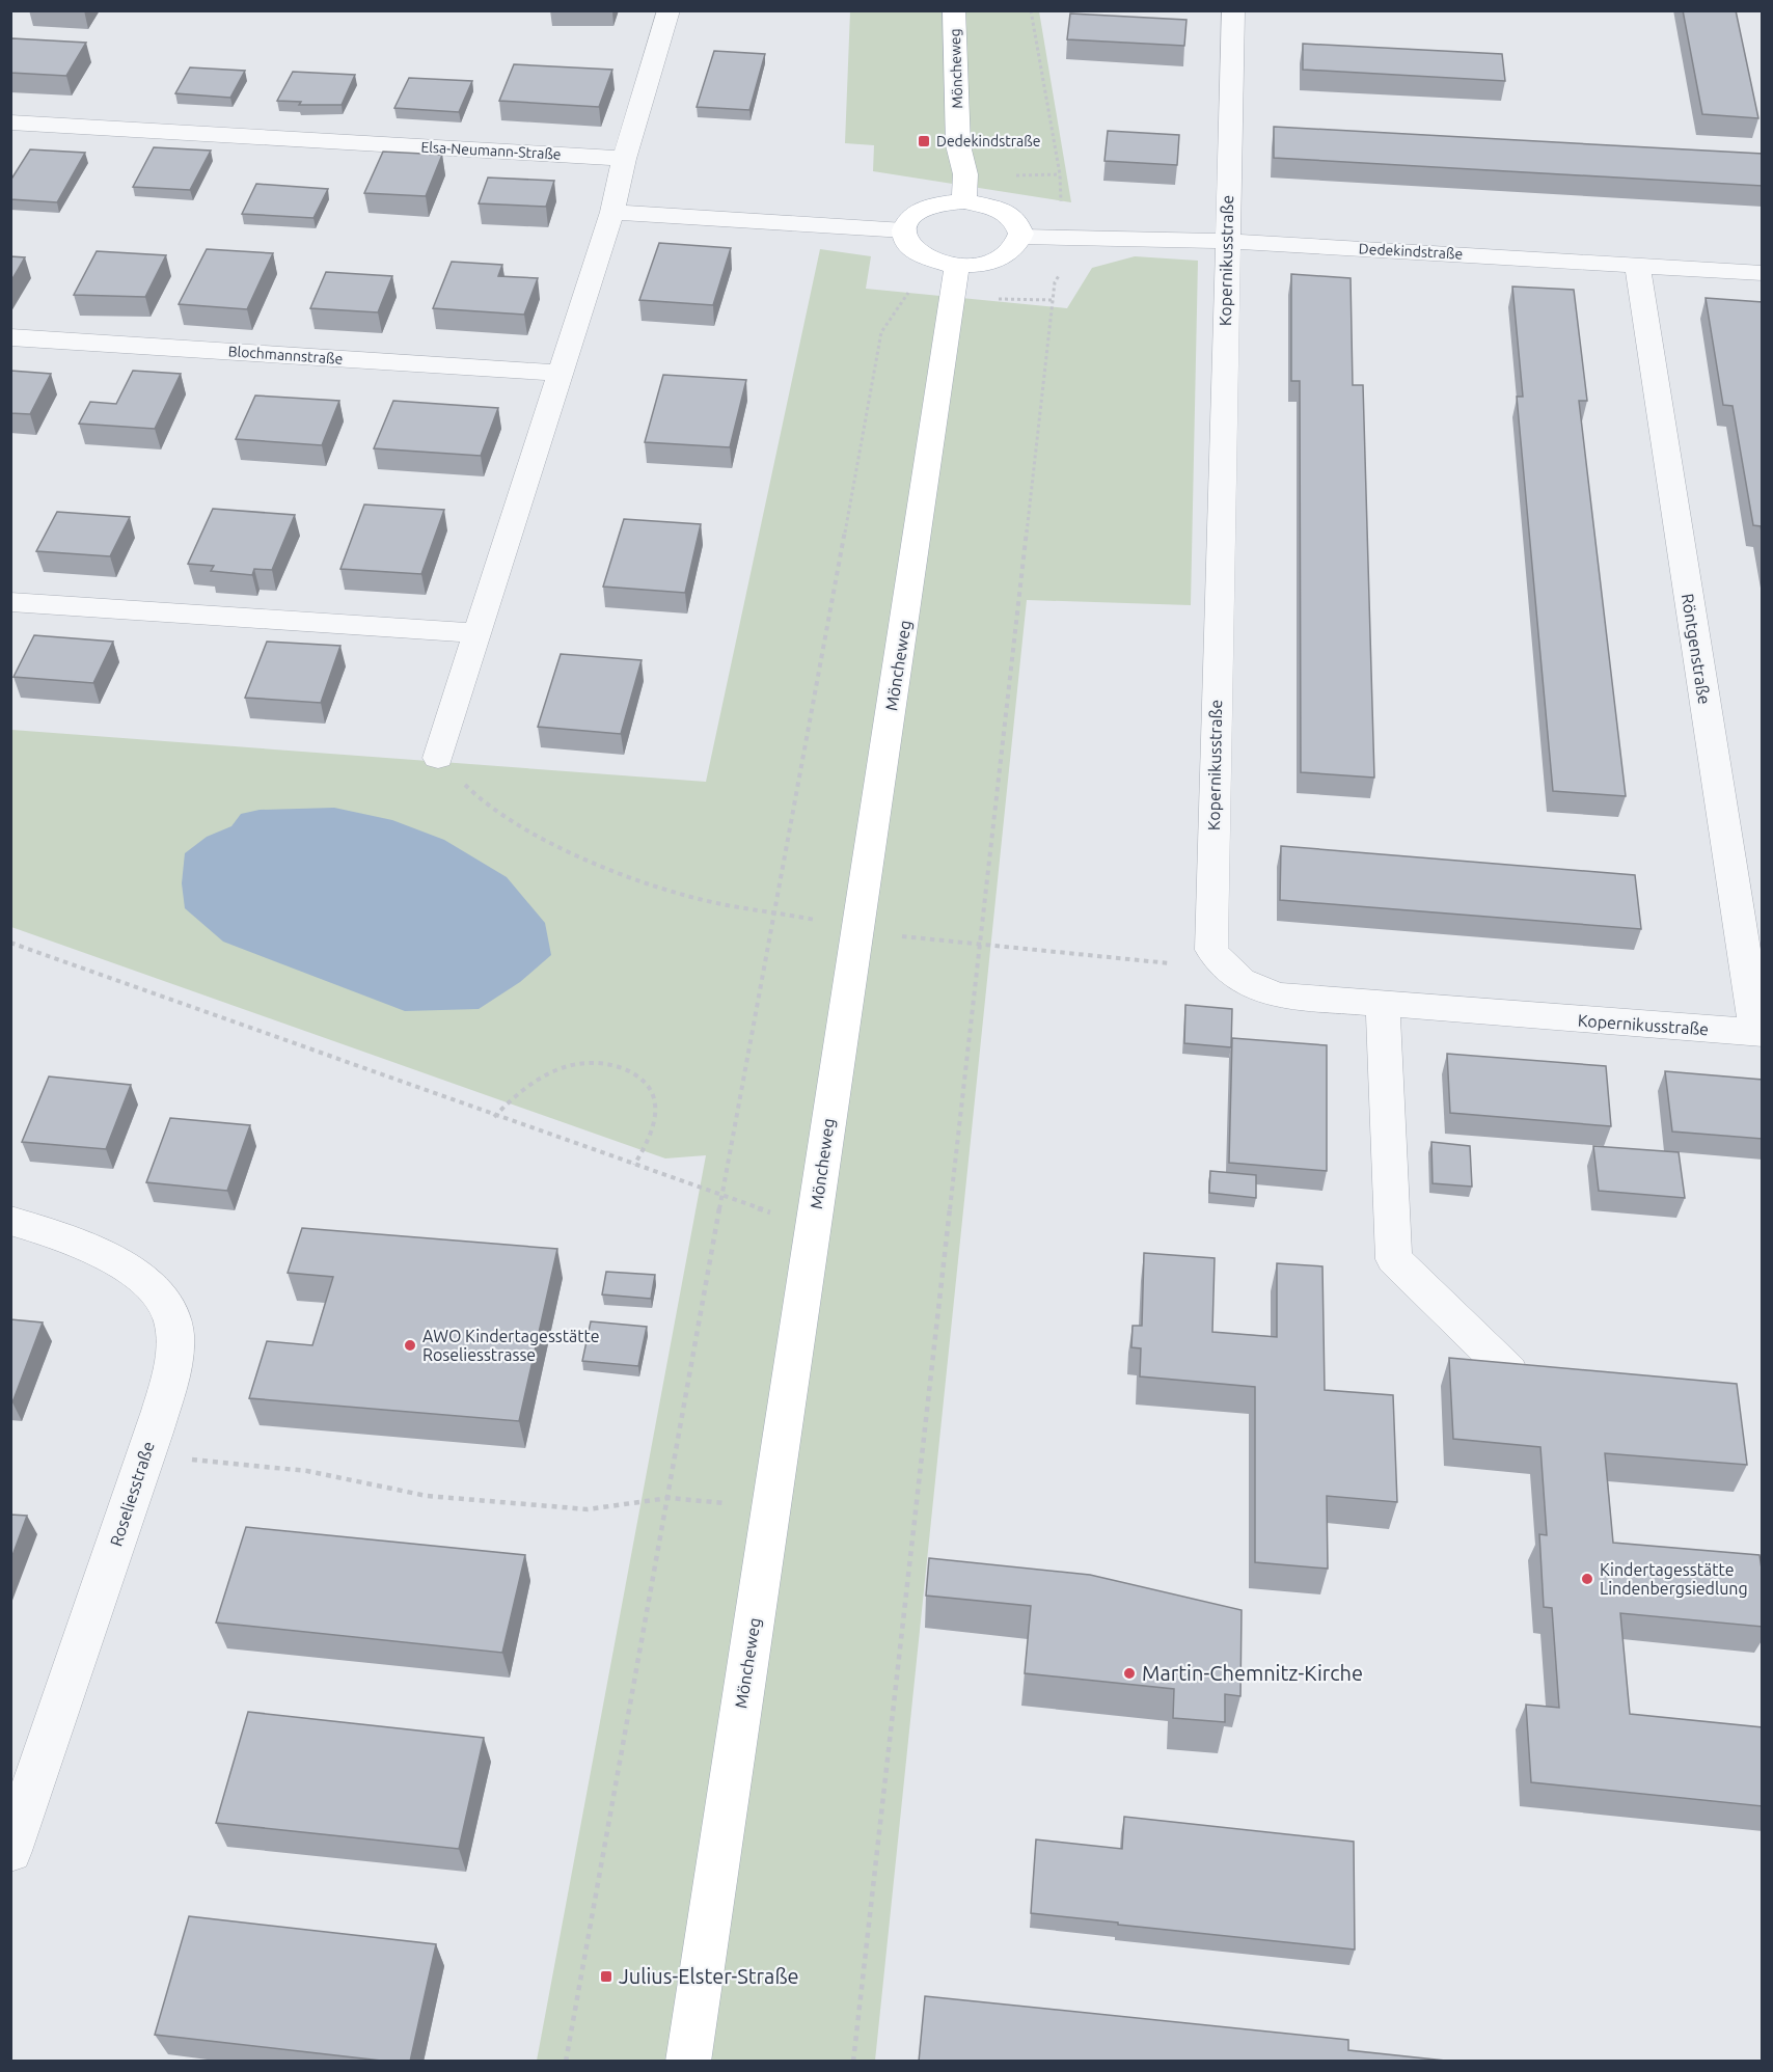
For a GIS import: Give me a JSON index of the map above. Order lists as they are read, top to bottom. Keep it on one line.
{"streets":{"main road":["Möncheweg"],"street":["Elsa-Neumann-Straße","Dedekindstraße","Kopernikusstraße","Blochmannstraße","Röntgenstraße","Roseliesstraße"]},"crossings":[["Möncheweg","Dedekindstraße"],["Dedekindstraße","Kopernikusstraße"],["Dedekindstraße","Röntgenstraße"],["Kopernikusstraße","Röntgenstraße"]],"places":{"transit":["Dedekindstraße","Julius-Elster-Straße"],"other":["AWO Kindertagesstätte Roseliesstrasse","Kindertagesstätte Lindenbergsiedlung","Martin-Chemnitz-Kirche"]}}
